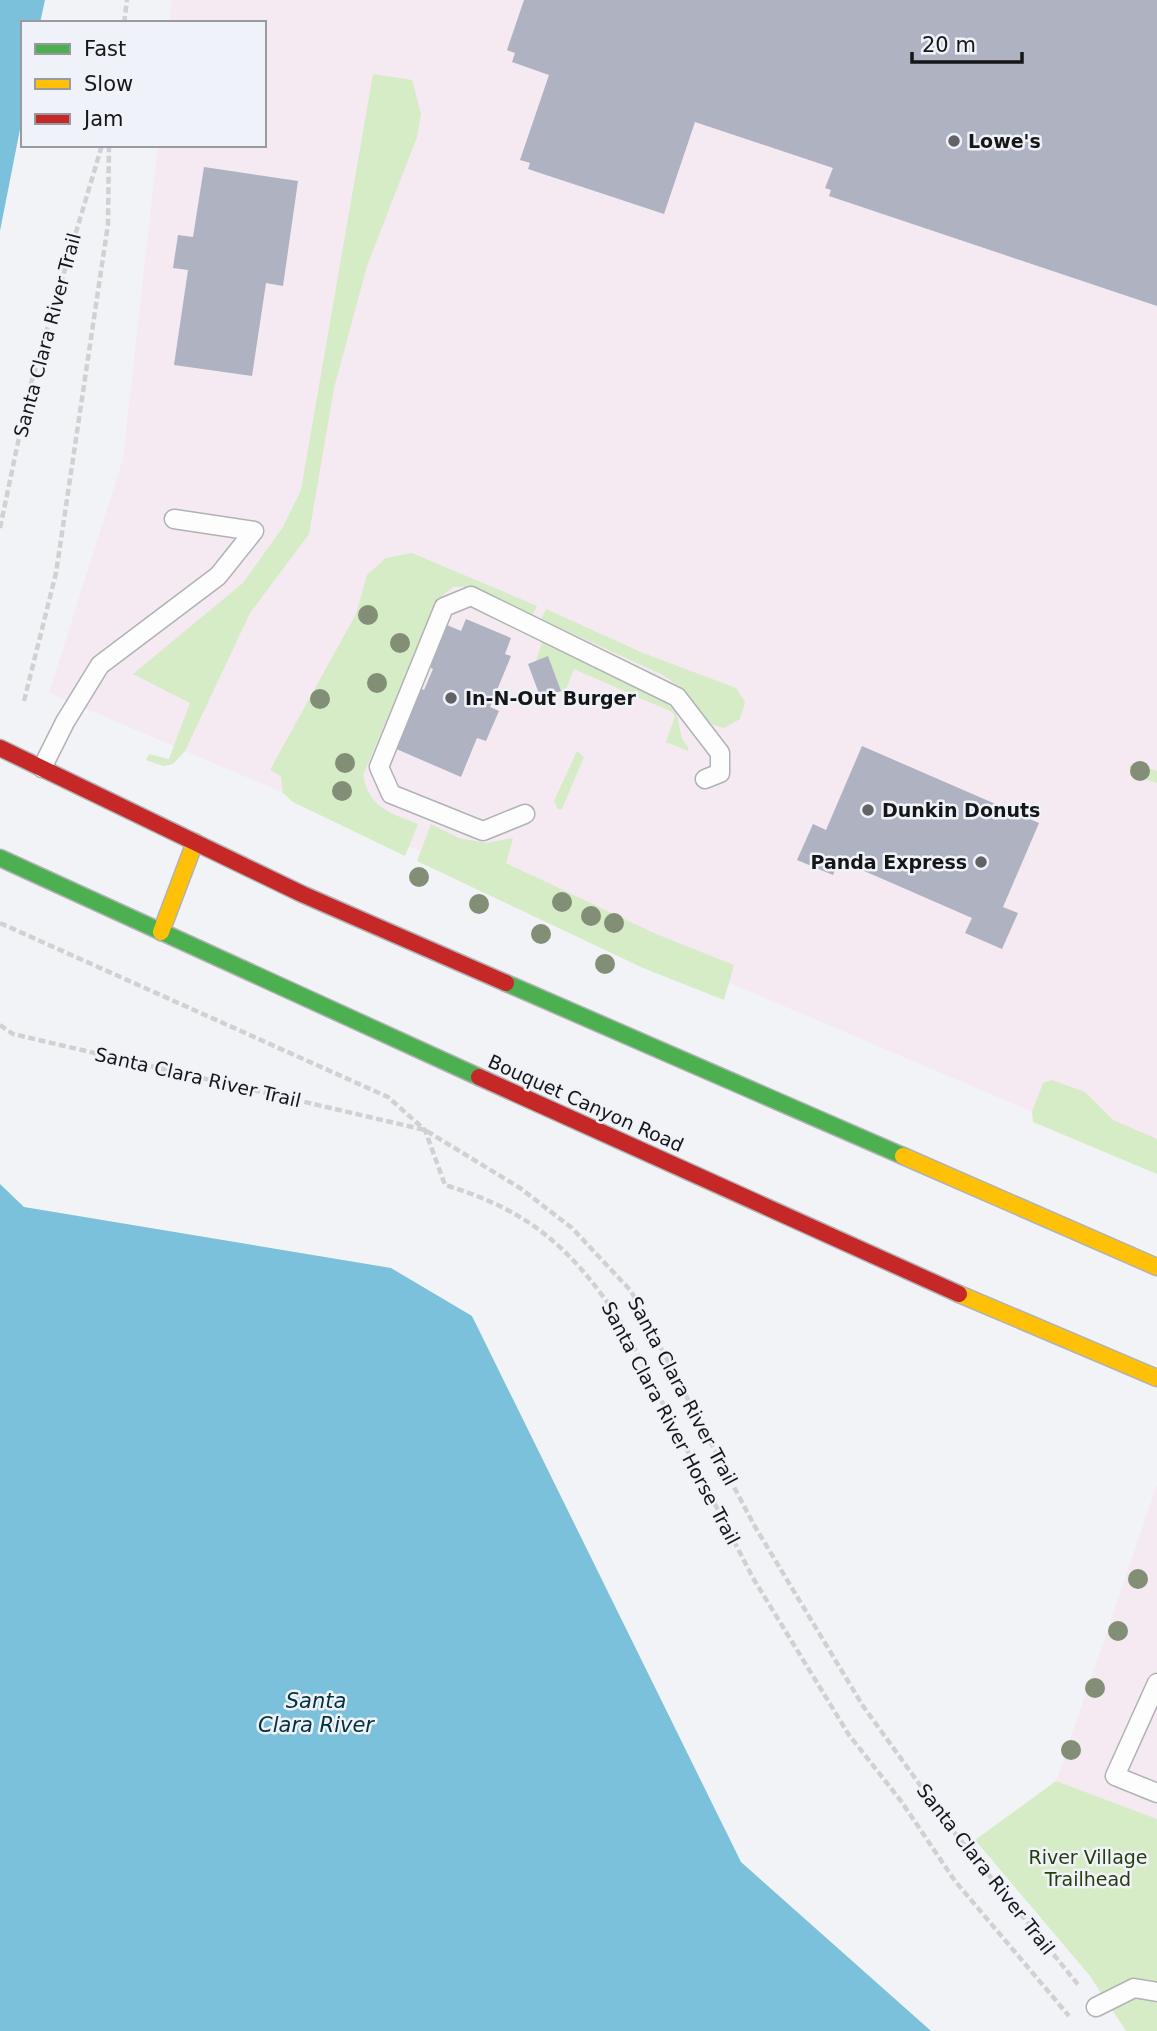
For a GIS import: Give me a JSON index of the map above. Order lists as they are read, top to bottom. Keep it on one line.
{"streets":{"main road":["Bouquet Canyon Road"],"path":["Santa Clara River Trail","Santa Clara River Horse Trail"]},"crossings":[["Santa Clara River Trail","Santa Clara River Horse Trail"]],"water":["Santa Clara River"],"parks":["River Village Trailhead"],"places":["Lowe's","In-N-Out Burger","Dunkin Donuts","Panda Express"],"legend":["Fast","Slow","Jam"],"scale_bar":"20 m"}
